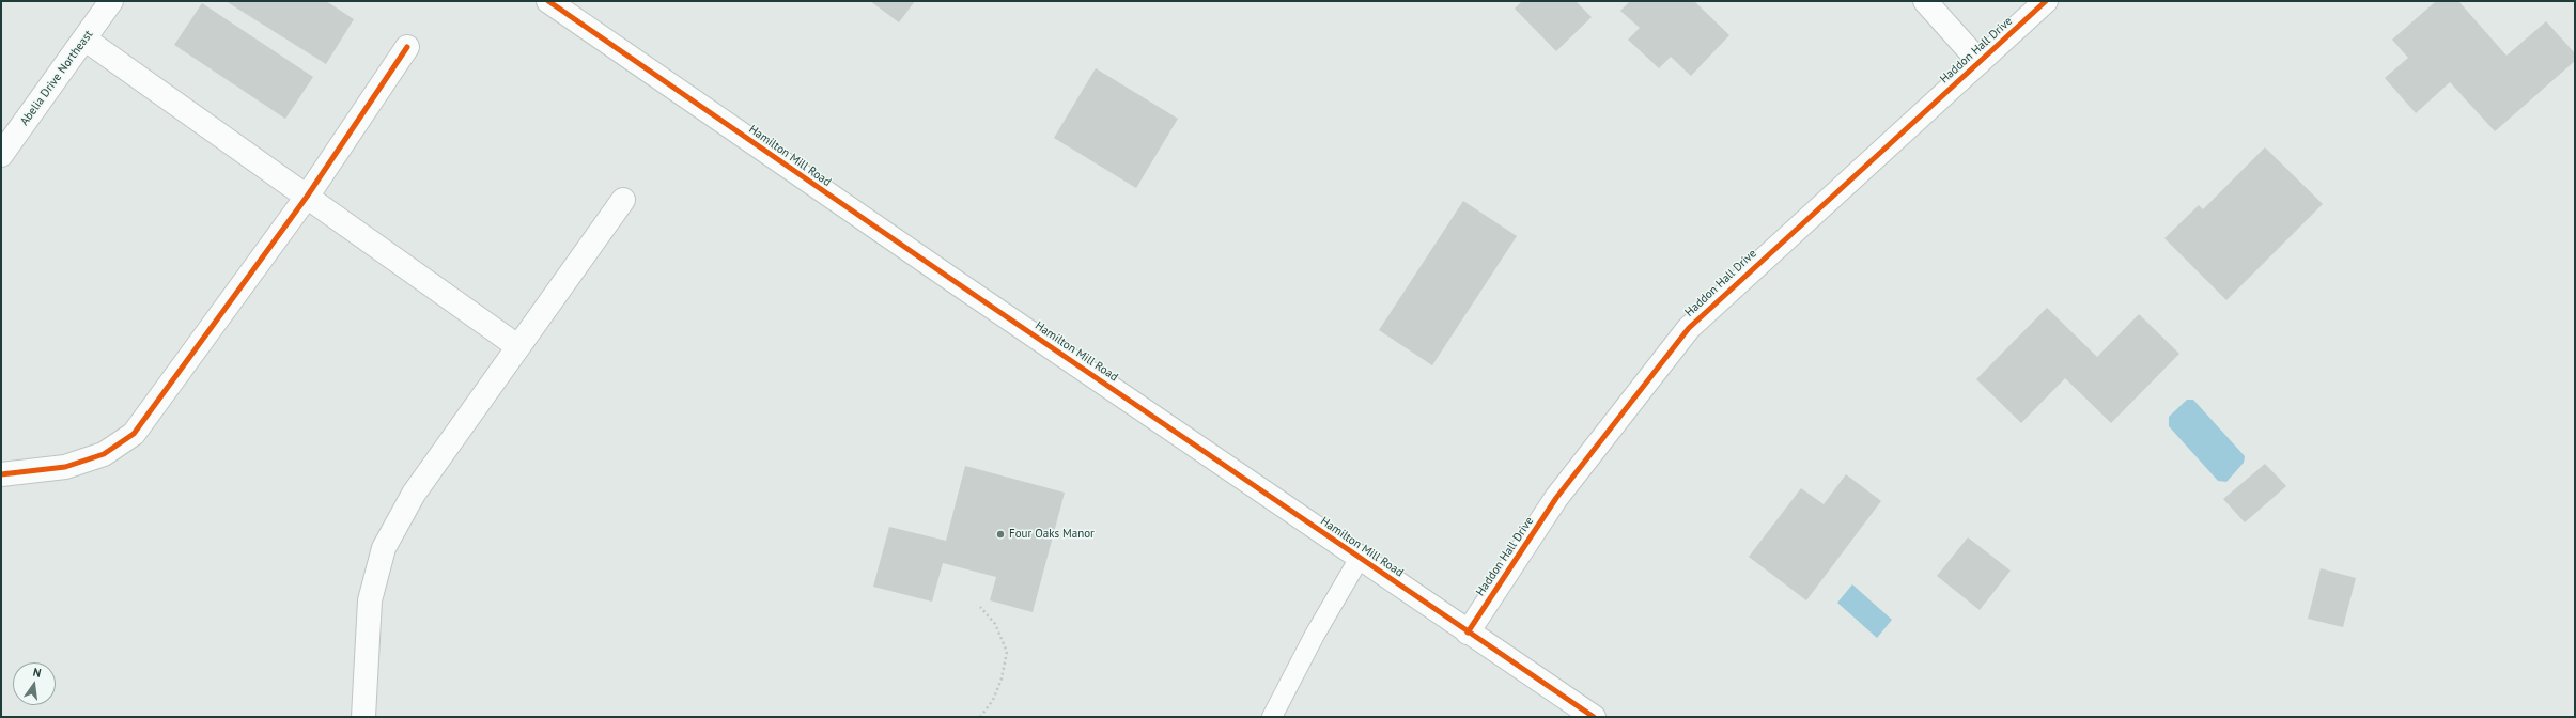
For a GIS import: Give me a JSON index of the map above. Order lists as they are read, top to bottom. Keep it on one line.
{"streets":{"street":["Haddon Hall Drive","Abelia Drive Northeast","Hamilton Mill Road"]},"crossings":[["Haddon Hall Drive","Hamilton Mill Road"]],"places":["Four Oaks Manor"],"north":"top"}
